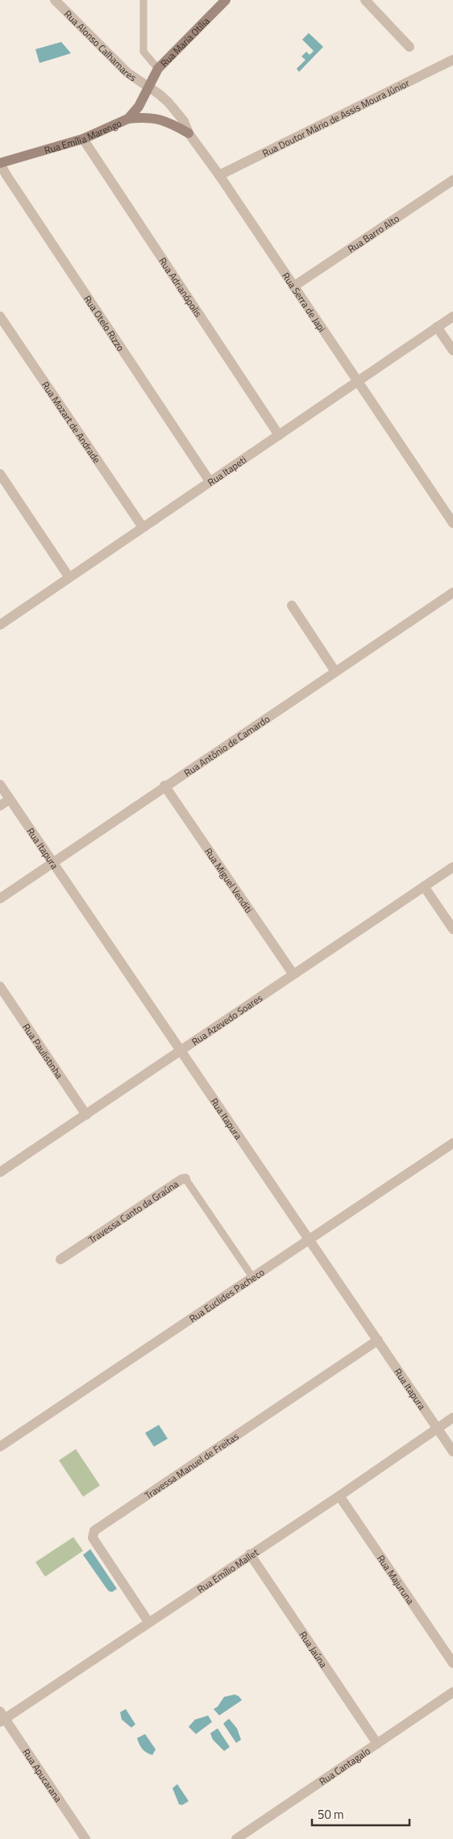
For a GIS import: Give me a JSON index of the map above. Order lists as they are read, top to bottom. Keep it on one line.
{"streets":{"main road":["Rua Maria Otília","Rua Emília Marengo"],"street":["Rua Alonso Calhamares","Rua Doutor Mário de Assis Moura Júnior","Rua Barro Alto","Rua Adrianópolis","Rua Serra de Japi","Rua Otelo Rizzo","Rua Mozart de Andrade","Rua Itapeti","Rua Antônio de Camardo","Rua Itapura","Rua Miguel Venditi","Rua Azevedo Soares","Rua Paulistinha","Travessa Canto da Graúna","Rua Euclides Pacheco","Travessa Manuel de Freitas","Rua Emílio Mallet","Rua Majuruna","Rua Jaúna","Rua Cantagalo","Rua Apucarana"]},"crossings":[["Rua Maria Otília","Rua Alonso Calhamares"],["Rua Maria Otília","Rua Emília Marengo"],["Rua Maria Otília","Rua Serra de Japi"],["Rua Alonso Calhamares","Rua Emília Marengo"],["Rua Alonso Calhamares","Rua Serra de Japi"],["Rua Doutor Mário de Assis Moura Júnior","Rua Serra de Japi"],["Rua Emília Marengo","Rua Adrianópolis"],["Rua Emília Marengo","Rua Serra de Japi"],["Rua Emília Marengo","Rua Otelo Rizzo"],["Rua Barro Alto","Rua Serra de Japi"],["Rua Adrianópolis","Rua Itapeti"],["Rua Serra de Japi","Rua Itapeti"],["Rua Otelo Rizzo","Rua Itapeti"],["Rua Mozart de Andrade","Rua Itapeti"],["Rua Antônio de Camardo","Rua Itapura"],["Rua Antônio de Camardo","Rua Miguel Venditi"],["Rua Itapura","Rua Azevedo Soares"],["Rua Itapura","Rua Euclides Pacheco"],["Rua Itapura","Travessa Manuel de Freitas"],["Rua Itapura","Rua Emílio Mallet"],["Rua Miguel Venditi","Rua Azevedo Soares"],["Rua Azevedo Soares","Rua Paulistinha"],["Travessa Canto da Graúna","Rua Euclides Pacheco"],["Travessa Manuel de Freitas","Rua Emílio Mallet"],["Rua Emílio Mallet","Rua Majuruna"],["Rua Emílio Mallet","Rua Jaúna"],["Rua Emílio Mallet","Rua Apucarana"],["Rua Jaúna","Rua Cantagalo"]],"scale_bar":"50 m"}
